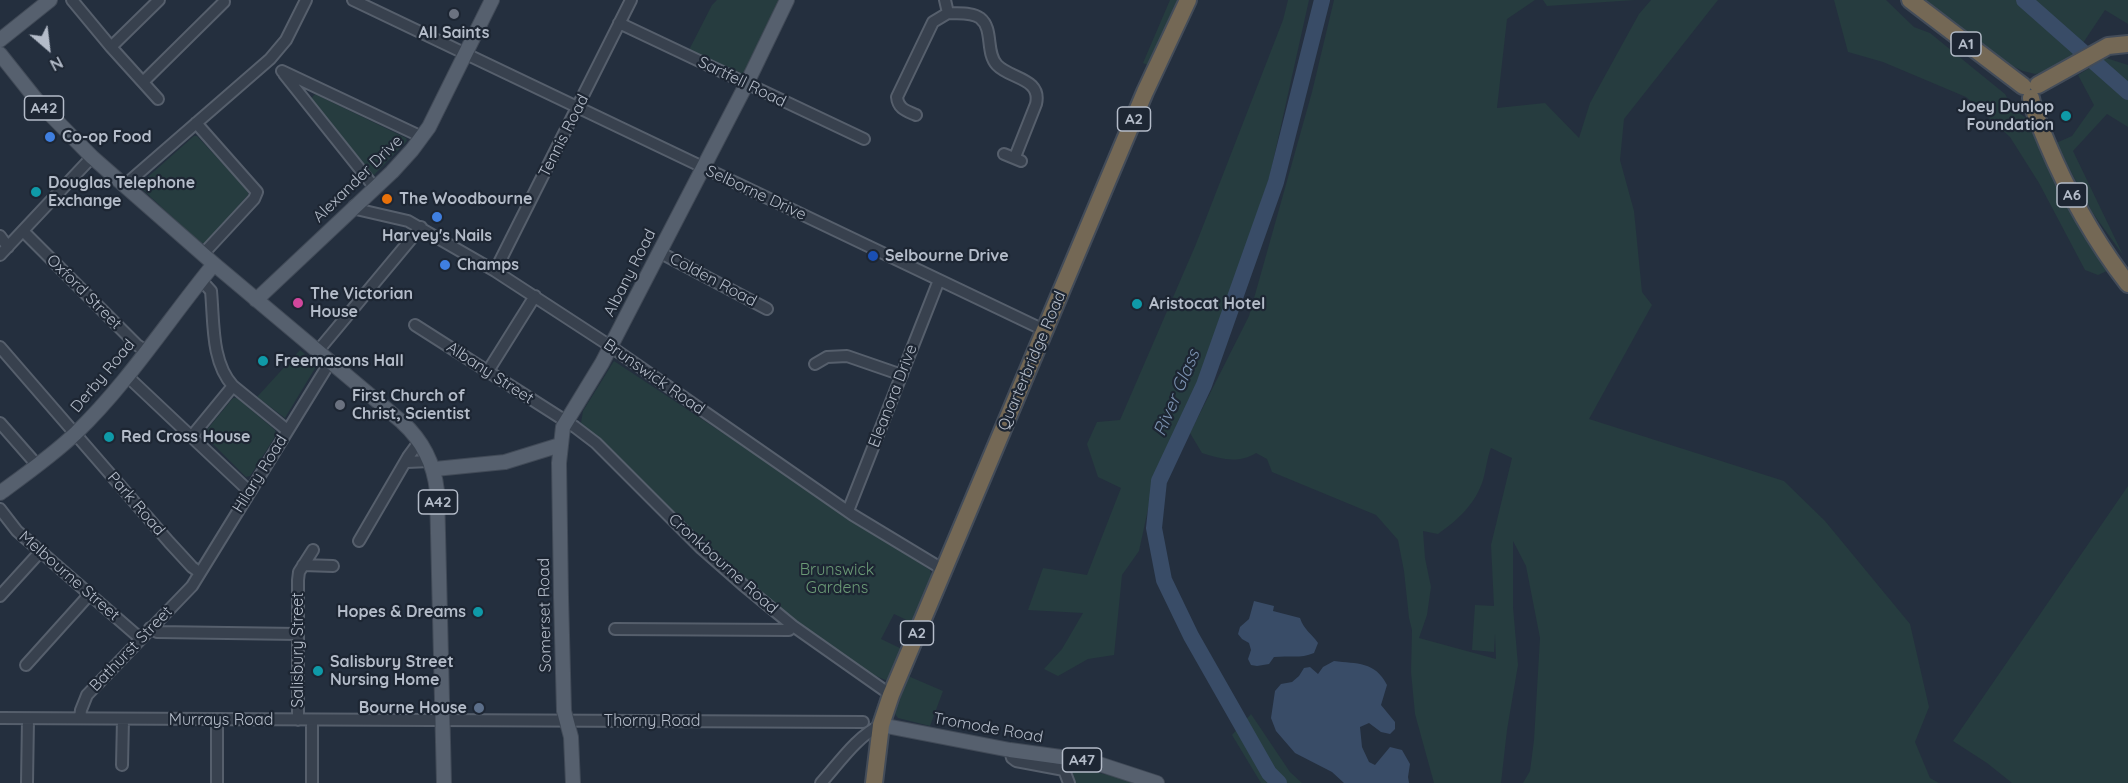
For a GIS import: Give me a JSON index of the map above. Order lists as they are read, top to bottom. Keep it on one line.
{"streets":{"highway":["A1","A2","A6","Quarterbridge Road"],"main road":["A42","Alexander Drive","Albany Road","Derby Road","Somerset Road","Tromode Road","A47"],"street":["Sartfell Road","Tennis Road","Selborne Drive","Colden Road","Oxford Street","Albany Street","Brunswick Road","Eleanora Drive","Hilary Road","Park Road","Cronkbourne Road","Melbourne Street","Bathurst Street","Salisbury Street","Murrays Road","Thorny Road"]},"crossings":[["A1","A6"],["Sartfell Road","Tennis Road"],["Sartfell Road","Albany Road"],["A42","Alexander Drive"],["A42","Derby Road"],["A42","Hilary Road"],["A42","Murrays Road"],["A42","Thorny Road"],["A2","Quarterbridge Road"],["A2","Tromode Road"],["Tennis Road","Selborne Drive"],["Tennis Road","Brunswick Road"],["Alexander Drive","Selborne Drive"],["Alexander Drive","Brunswick Road"],["Selborne Drive","Albany Road"],["Selborne Drive","Quarterbridge Road"],["Selborne Drive","Eleanora Drive"],["Albany Road","Colden Road"],["Albany Road","Albany Street"],["Albany Road","Brunswick Road"],["Albany Road","Cronkbourne Road"],["Albany Road","Somerset Road"],["Oxford Street","Derby Road"],["Quarterbridge Road","Brunswick Road"],["Quarterbridge Road","Cronkbourne Road"],["Quarterbridge Road","Tromode Road"],["Albany Street","Cronkbourne Road"],["Derby Road","Park Road"],["Brunswick Road","Eleanora Drive"],["Hilary Road","Park Road"],["Hilary Road","Bathurst Street"],["Melbourne Street","Bathurst Street"],["Somerset Road","Thorny Road"],["Bathurst Street","Murrays Road"],["Salisbury Street","Murrays Road"],["Murrays Road","Thorny Road"]],"water":["River Glass"],"parks":["Brunswick Gardens"],"places":["All Saints","Joey Dunlop Foundation","Co-op Food","Douglas Telephone Exchange","The Woodbourne","Harvey's Nails","Selbourne Drive","Champs","The Victorian House","Aristocat Hotel","Freemasons Hall","First Church of Christ, Scientist","Red Cross House","Hopes & Dreams","Salisbury Street Nursing Home","Bourne House"],"north":"bottom right"}
